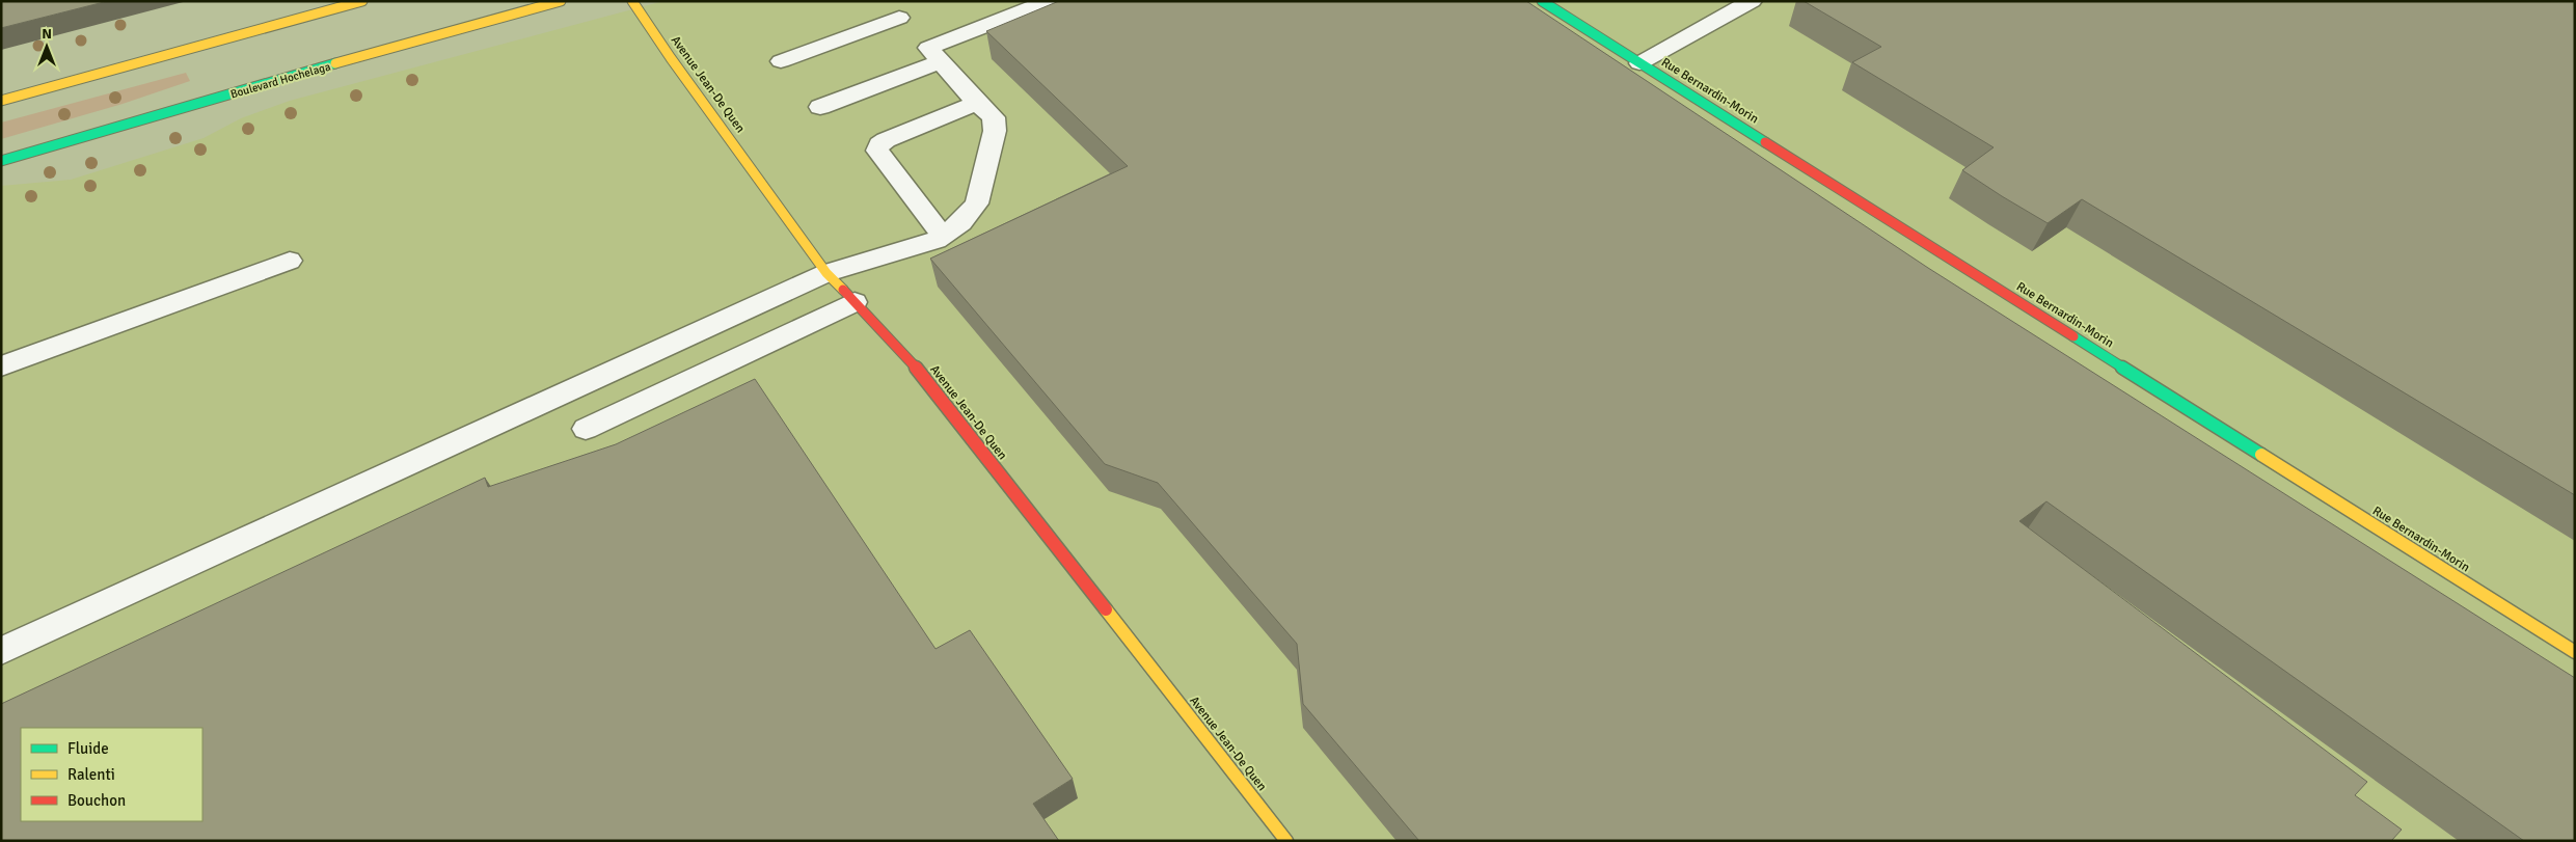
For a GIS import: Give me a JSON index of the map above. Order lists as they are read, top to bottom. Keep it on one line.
{"streets":{"street":["Boulevard Hochelaga","Avenue Jean-De Quen","Rue Bernardin-Morin"]},"legend":["Fluide","Ralenti","Bouchon"],"north":"top"}
